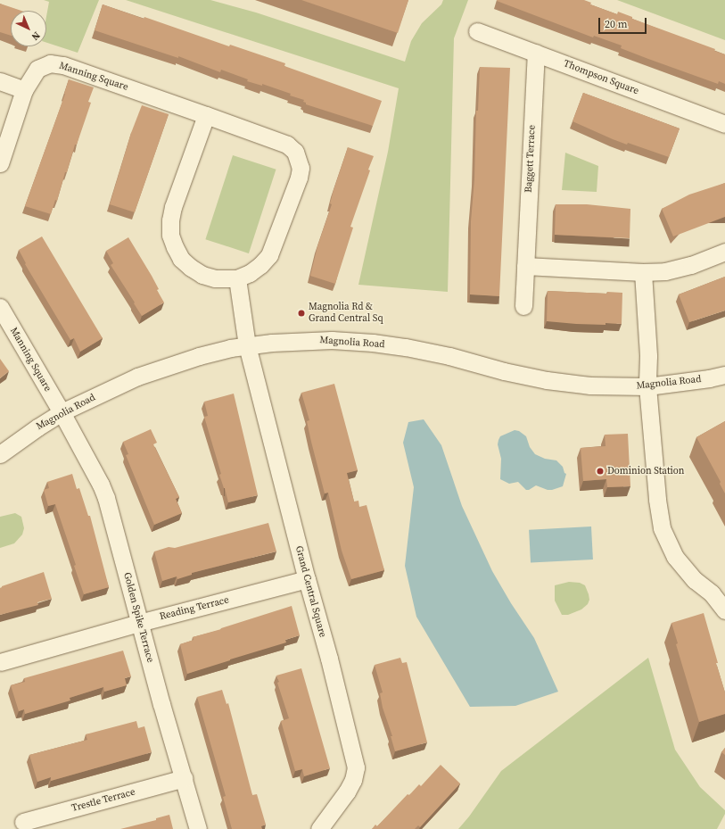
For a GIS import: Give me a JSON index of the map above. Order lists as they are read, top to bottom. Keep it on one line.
{"streets":{"street":["Manning Square","Thompson Square","Baggett Terrace","Magnolia Road","Grand Central Square","Reading Terrace","Golden Spike Terrace","Trestle Terrace"]},"crossings":[["Manning Square","Magnolia Road"],["Manning Square","Golden Spike Terrace"],["Thompson Square","Baggett Terrace"],["Magnolia Road","Grand Central Square"],["Magnolia Road","Golden Spike Terrace"],["Grand Central Square","Reading Terrace"],["Reading Terrace","Golden Spike Terrace"],["Golden Spike Terrace","Trestle Terrace"]],"places":["Magnolia Rd & Grand Central Sq","Dominion Station"],"scale_bar":"20 m","north":"bottom right"}
